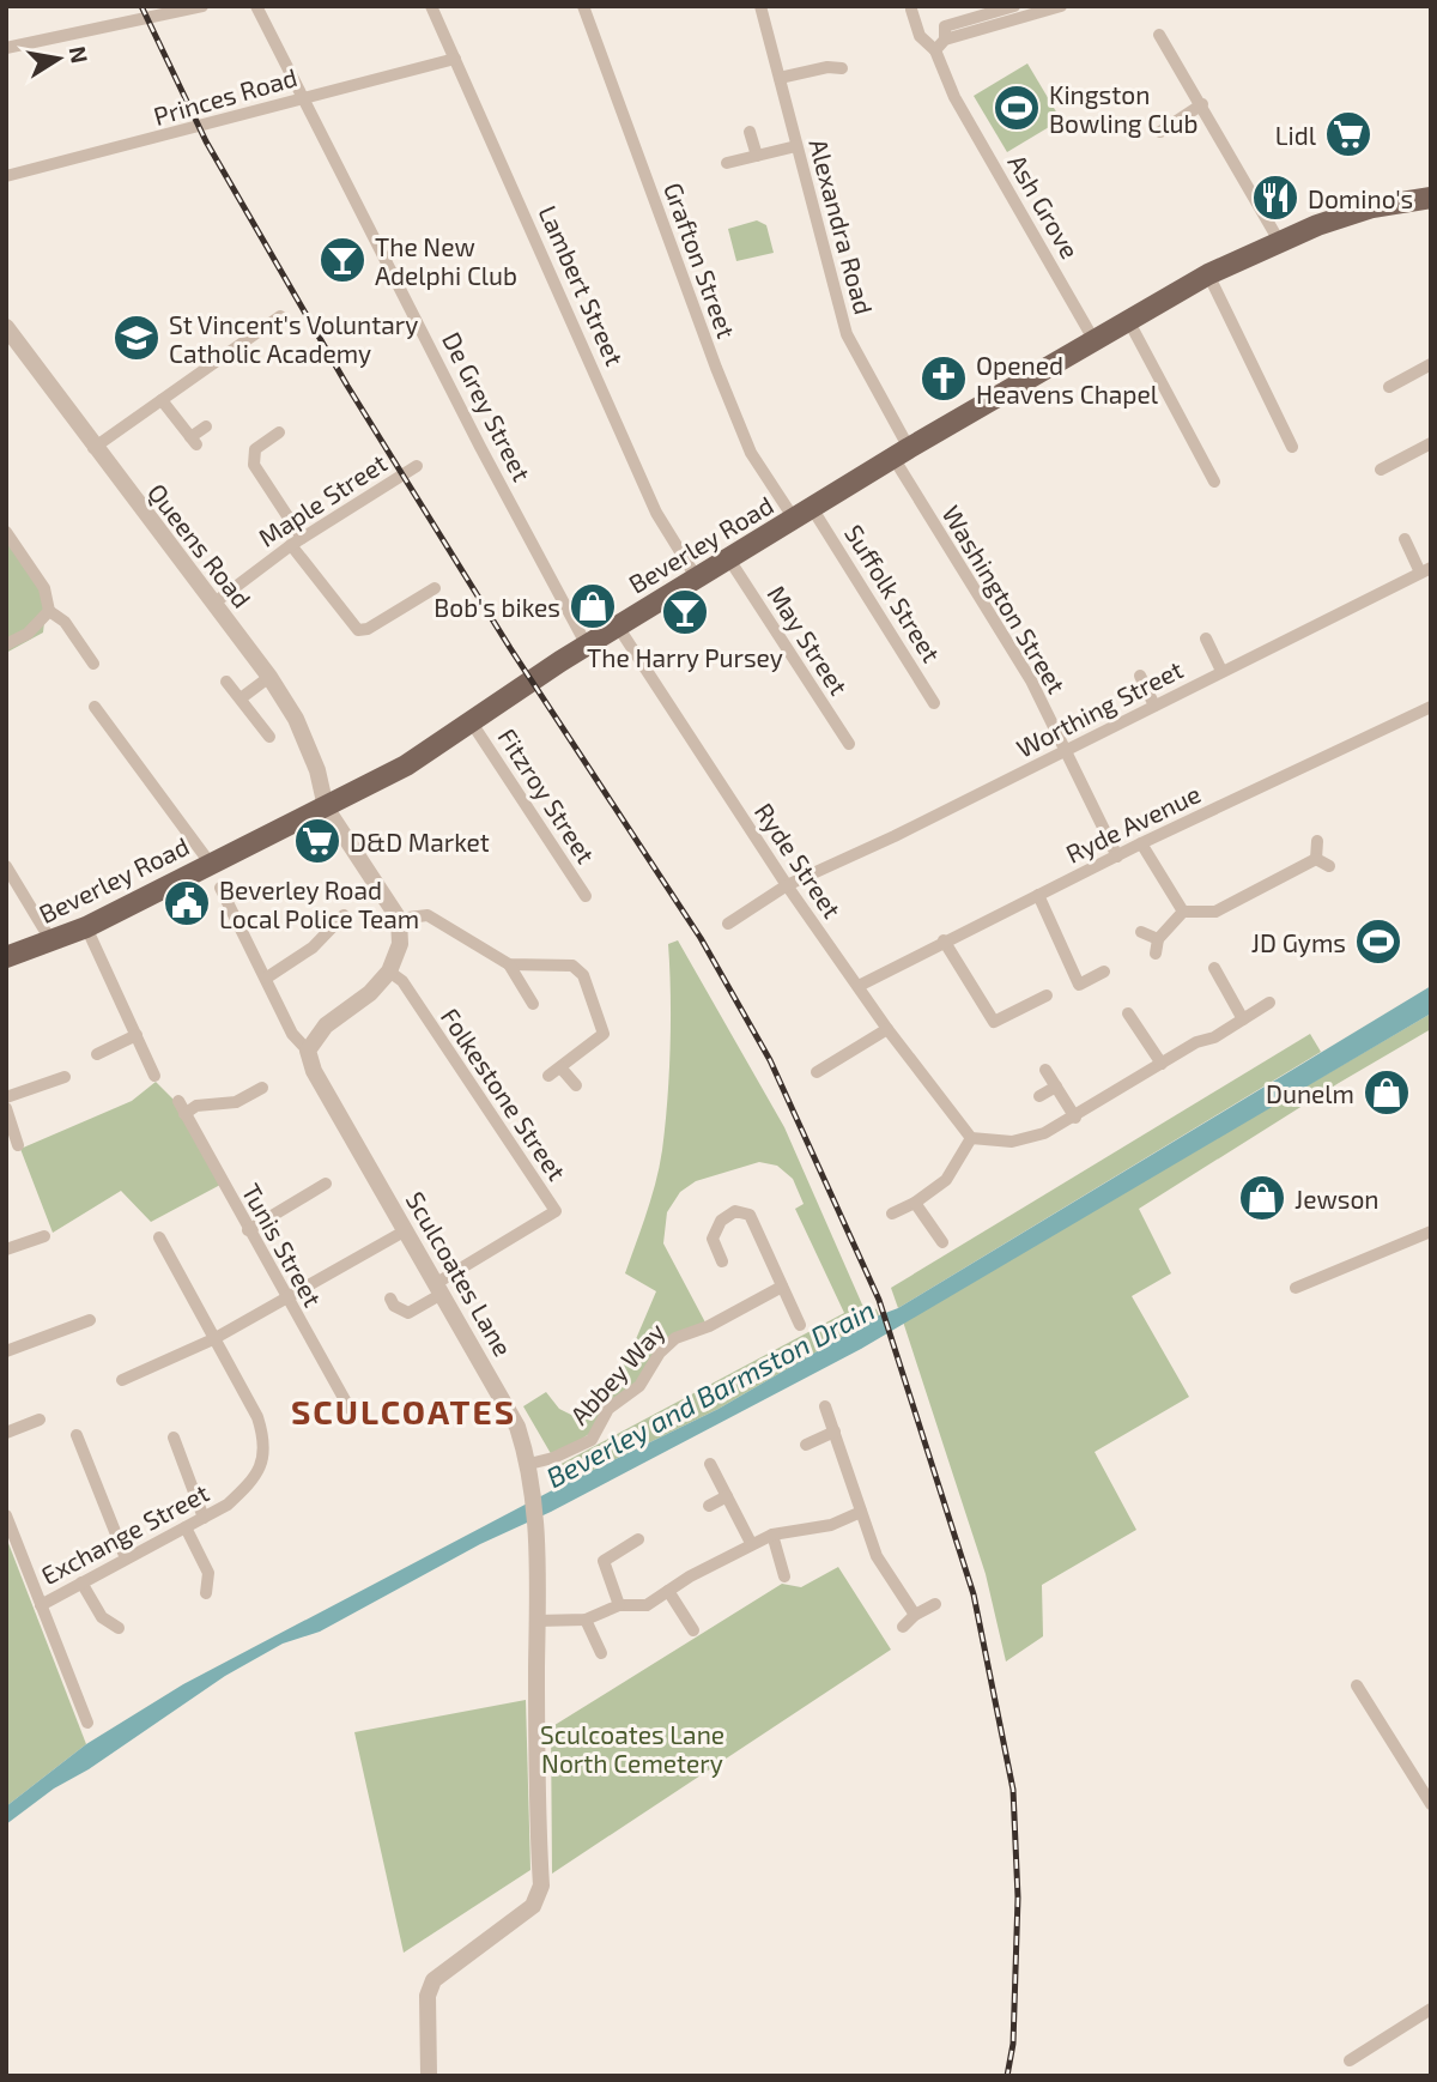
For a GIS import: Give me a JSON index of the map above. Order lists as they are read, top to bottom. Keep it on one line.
{"streets":{"main road":["Beverley Road"],"street":["Princes Road","Ash Grove","Alexandra Road","Grafton Street","Lambert Street","De Grey Street","Maple Street","Queens Road","Suffolk Street","Washington Street","May Street","Worthing Street","Fitzroy Street","Ryde Avenue","Ryde Street","Folkestone Street","Tunis Street","Sculcoates Lane","Abbey Way","Exchange Street"]},"crossings":[["Princes Road","Lambert Street"],["Princes Road","De Grey Street"],["Ash Grove","Beverley Road"],["Alexandra Road","Beverley Road"],["Alexandra Road","Washington Street"],["Grafton Street","Beverley Road"],["Grafton Street","Suffolk Street"],["Lambert Street","Beverley Road"],["De Grey Street","Beverley Road"],["Maple Street","Queens Road"],["Beverley Road","Queens Road"],["Beverley Road","Suffolk Street"],["Beverley Road","Washington Street"],["Beverley Road","May Street"],["Beverley Road","Fitzroy Street"],["Beverley Road","Ryde Street"],["Washington Street","Worthing Street"],["Washington Street","Ryde Avenue"],["Worthing Street","Ryde Street"],["Ryde Avenue","Ryde Street"],["Folkestone Street","Sculcoates Lane"],["Sculcoates Lane","Abbey Way"]],"districts":["SCULCOATES"],"water":["Beverley and Barmston Drain"],"parks":["Sculcoates Lane North Cemetery"],"places":{"sports":["Kingston Bowling Club","JD Gyms"],"supermarket":["Lidl","D&D Market"],"restaurant":["Domino's"],"bar":["The New Adelphi Club","The Harry Pursey"],"school or university":["St Vincent's Voluntary Catholic Academy"],"church":["Opened Heavens Chapel"],"shop":["Bob's bikes","Dunelm","Jewson"],"public building":["Beverley Road Local Police Team"]},"north":"right"}
